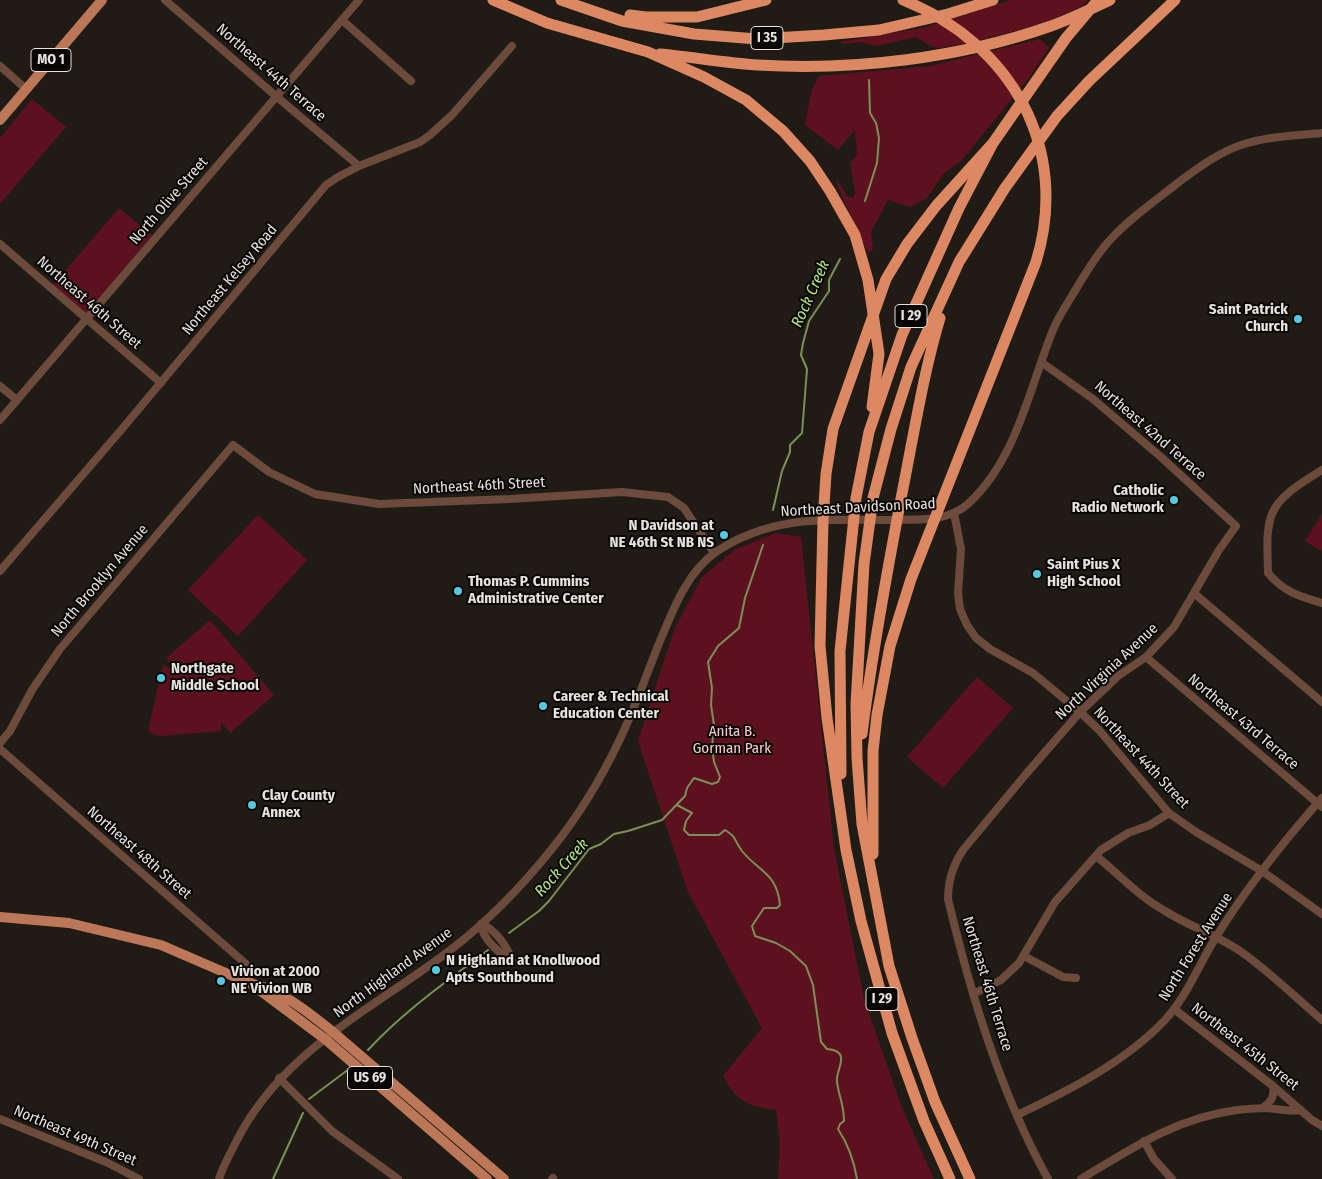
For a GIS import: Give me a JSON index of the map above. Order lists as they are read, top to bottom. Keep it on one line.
{"streets":{"highway":["I 35","I 29"],"main road":["MO 1","US 69"],"street":["Northeast 44th Terrace","North Olive Street","Northeast Kelsey Road","Northeast 46th Street","Northeast 42nd Terrace","Northeast Davidson Road","North Brooklyn Avenue","North Virginia Avenue","Northeast 43rd Terrace","Northeast 44th Street","Northeast 48th Street","North Forest Avenue","North Highland Avenue","Northeast 46th Terrace","Northeast 45th Street","Northeast 49th Street"]},"crossings":[["Northeast 44th Terrace","North Olive Street"],["Northeast 44th Terrace","Northeast Kelsey Road"],["North Olive Street","Northeast 46th Street"],["Northeast Kelsey Road","Northeast 46th Street"],["Northeast 46th Street","Northeast Davidson Road"],["Northeast 46th Street","North Brooklyn Avenue"],["Northeast 42nd Terrace","Northeast Davidson Road"],["Northeast 42nd Terrace","North Virginia Avenue"],["Northeast Davidson Road","Northeast 44th Street"],["Northeast Davidson Road","North Highland Avenue"],["North Virginia Avenue","Northeast 43rd Terrace"],["North Virginia Avenue","Northeast 44th Street"],["North Virginia Avenue","Northeast 46th Terrace"],["Northeast 43rd Terrace","North Forest Avenue"],["Northeast 44th Street","North Forest Avenue"],["Northeast 48th Street","US 69"],["North Forest Avenue","Northeast 46th Terrace"],["North Forest Avenue","Northeast 45th Street"],["North Highland Avenue","US 69"]],"water":["Rock Creek"],"parks":["Anita B. Gorman Park"],"places":["Saint Patrick Church","Catholic Radio Network","N Davidson at NE 46th St NB NS","Saint Pius X High School","Thomas P. Cummins Administrative Center","Northgate Middle School","Career & Technical Education Center","Clay County Annex","N Highland at Knollwood Apts Southbound","Vivion at 2000 NE Vivion WB"]}
